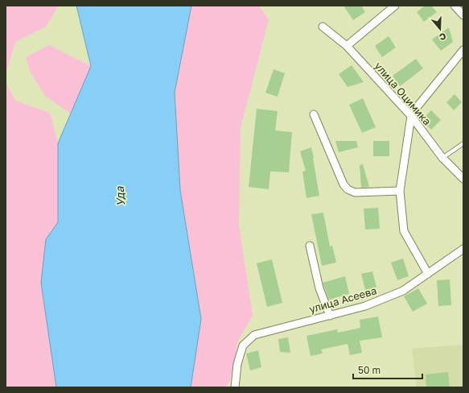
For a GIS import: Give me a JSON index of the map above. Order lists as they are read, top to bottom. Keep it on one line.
{"streets":{"street":["улица Оцимика","улица Асеева"]},"water":["Уда"],"scale_bar":"50 m","north":"bottom"}
